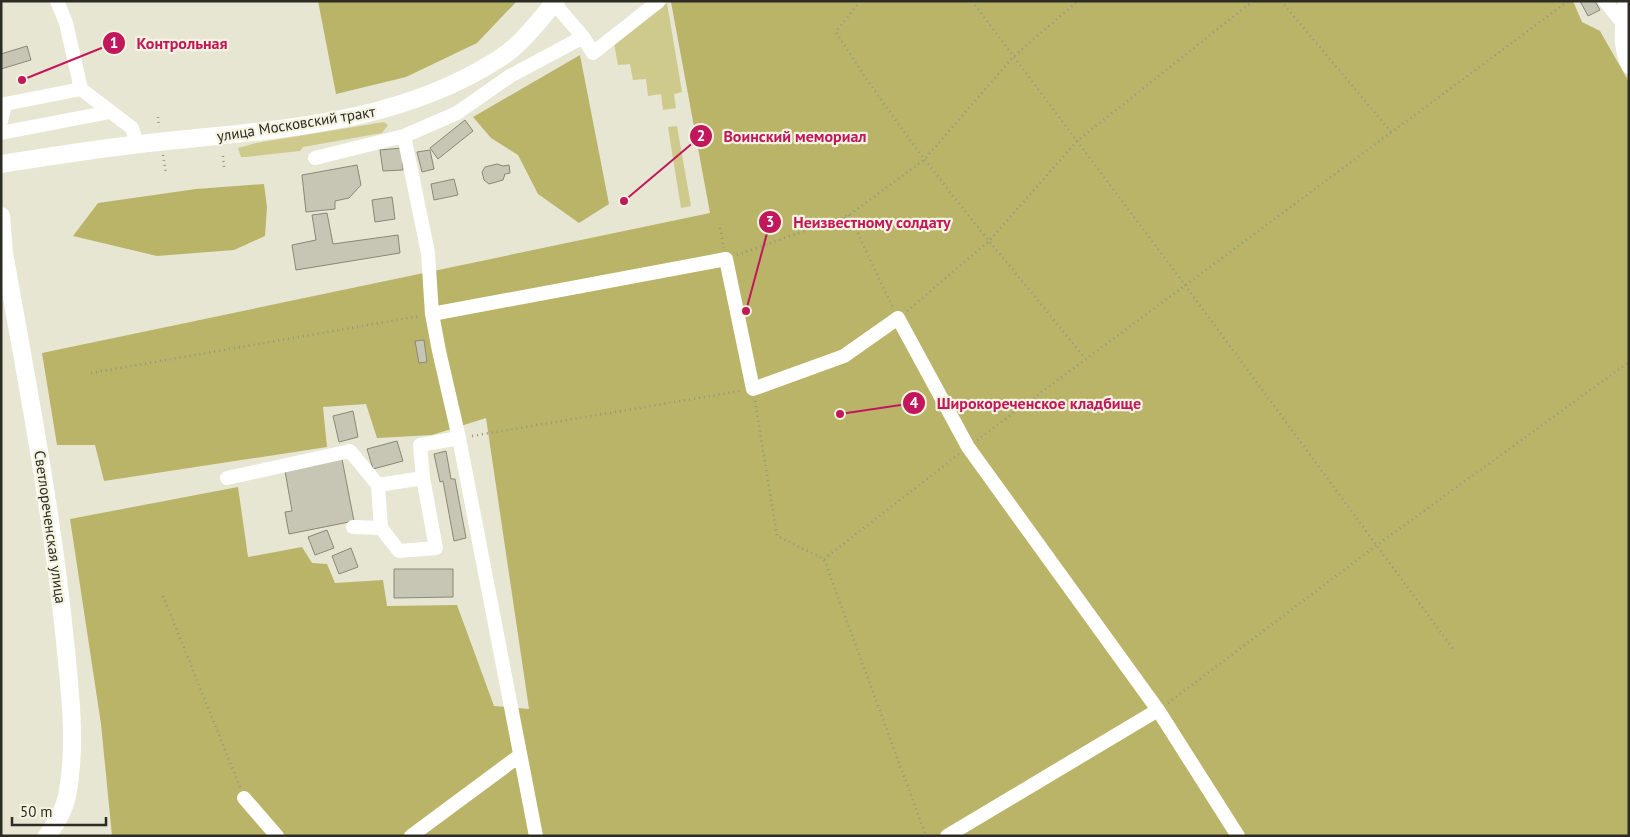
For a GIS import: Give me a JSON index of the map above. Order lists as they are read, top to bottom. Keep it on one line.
{"streets":{"main road":["улица Московский тракт","Светлореченская улица"]},"places":["Контрольная","Воинский мемориал","Неизвестному солдату","Широкореченское кладбище"],"scale_bar":"50 m"}
